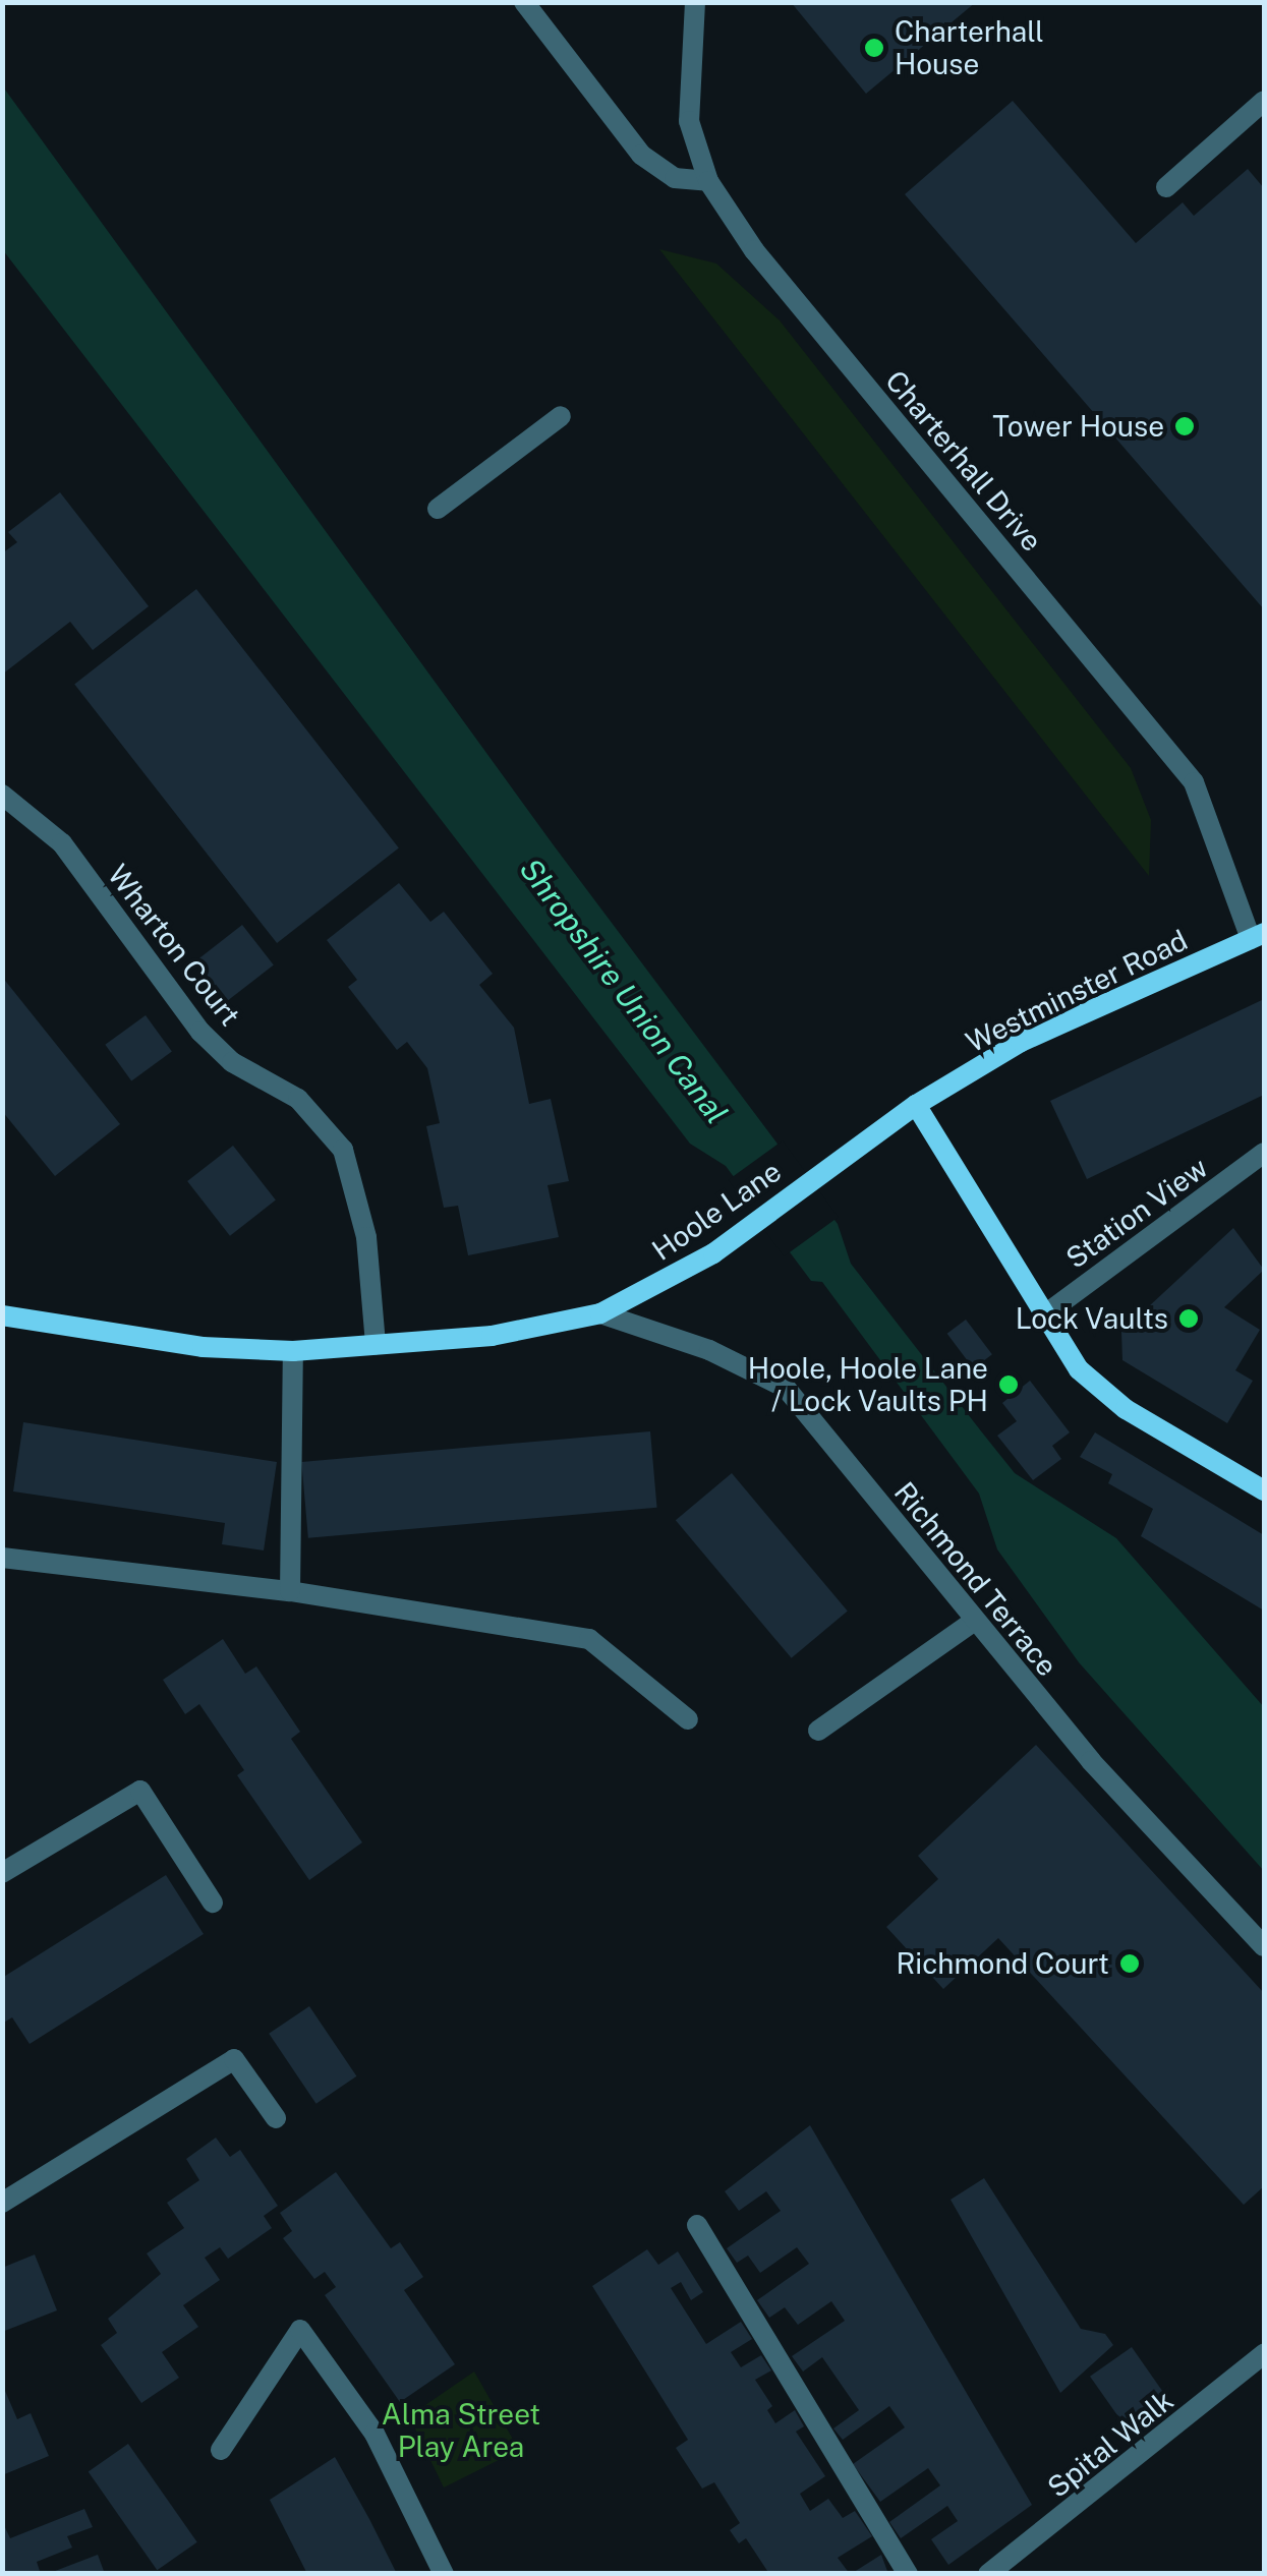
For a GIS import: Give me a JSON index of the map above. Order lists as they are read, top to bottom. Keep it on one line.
{"streets":{"street":["Charterhall Drive","Wharton Court","Westminster Road","Hoole Lane","Station View","Richmond Terrace","Spital Walk"]},"crossings":[["Charterhall Drive","Westminster Road"],["Wharton Court","Hoole Lane"],["Westminster Road","Hoole Lane"],["Hoole Lane","Richmond Terrace"]],"water":["Shropshire Union Canal"],"parks":["Alma Street Play Area"],"places":["Charterhall House","Tower House","Lock Vaults","Hoole, Hoole Lane / Lock Vaults PH","Richmond Court"]}
